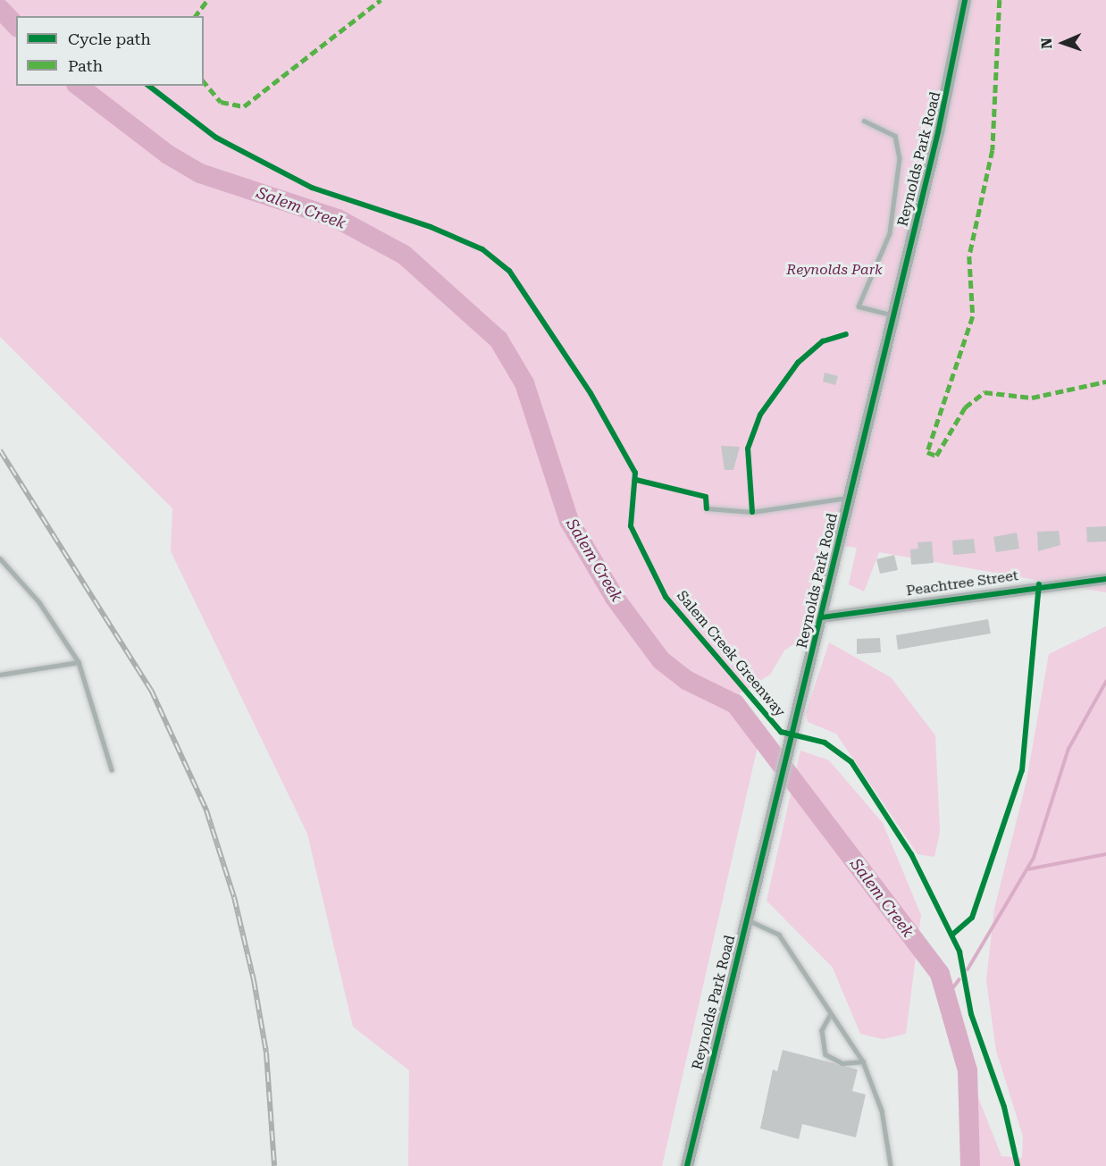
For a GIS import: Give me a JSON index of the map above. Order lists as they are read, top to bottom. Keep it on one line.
{"streets":{"main road":["Reynolds Park Road"],"street":["Peachtree Street"],"cycle path":["Salem Creek Greenway"]},"crossings":[["Reynolds Park Road","Peachtree Street"]],"water":["Salem Creek"],"parks":["Reynolds Park"],"legend":["Cycle path","Path"],"north":"left"}
